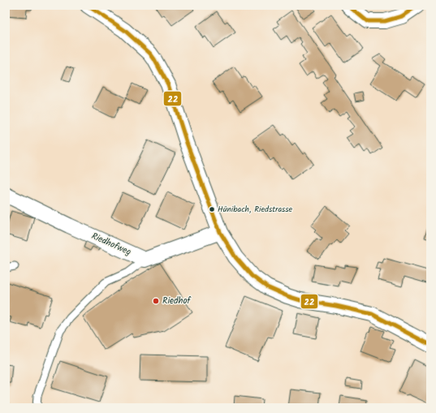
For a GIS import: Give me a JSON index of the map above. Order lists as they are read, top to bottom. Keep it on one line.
{"streets":{"street":["Riedhofweg"]},"places":["Hünibach, Riedstrasse","Riedhof"],"lines":["transit line 22"]}
